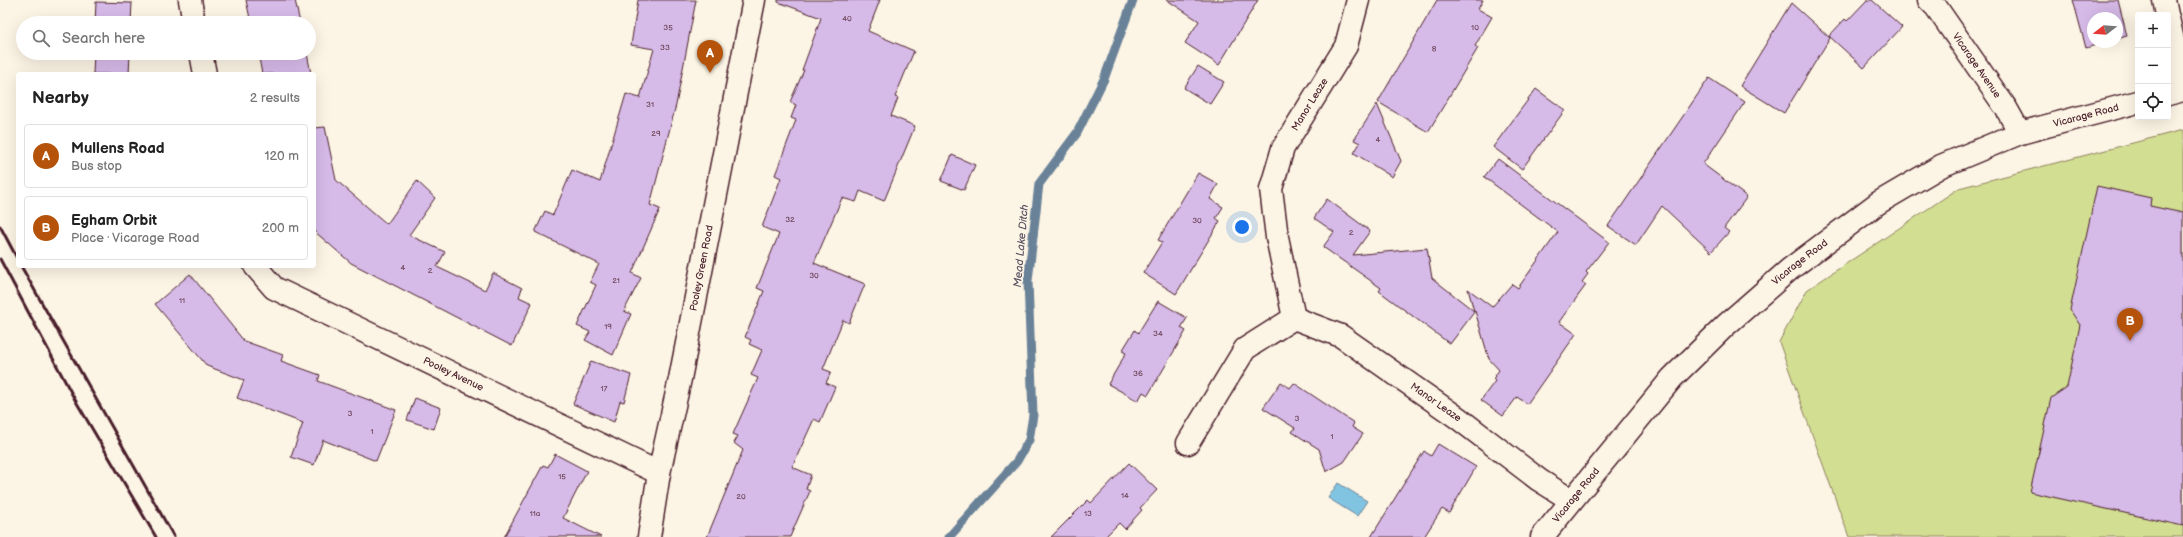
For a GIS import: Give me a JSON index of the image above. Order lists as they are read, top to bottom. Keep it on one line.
{"streets":{"street":["Vicarage Avenue","Manor Leaze","Vicarage Road","Pooley Green Road","Pooley Avenue"]},"crossings":[["Vicarage Avenue","Vicarage Road"],["Manor Leaze","Vicarage Road"],["Pooley Green Road","Pooley Avenue"]],"water":["Mead Lake Ditch"],"house_numbers":["40","35","10","33","8","31","29","4","32","30","2","4","2","30","21","11","19","34","36","17","3","3","1","1","15","14","20","11a","13"],"north":"left","page":{"map_buttons":["+","−"],"search":"Search here","pins":["A","B"],"heading":["Nearby","2 results"],"list":[{"mark":"A","name":"Mullens Road","note":"Bus stop","value":"120 m"},{"mark":"B","name":"Egham Orbit","note":"Place · Vicarage Road","value":"200 m"}]}}
